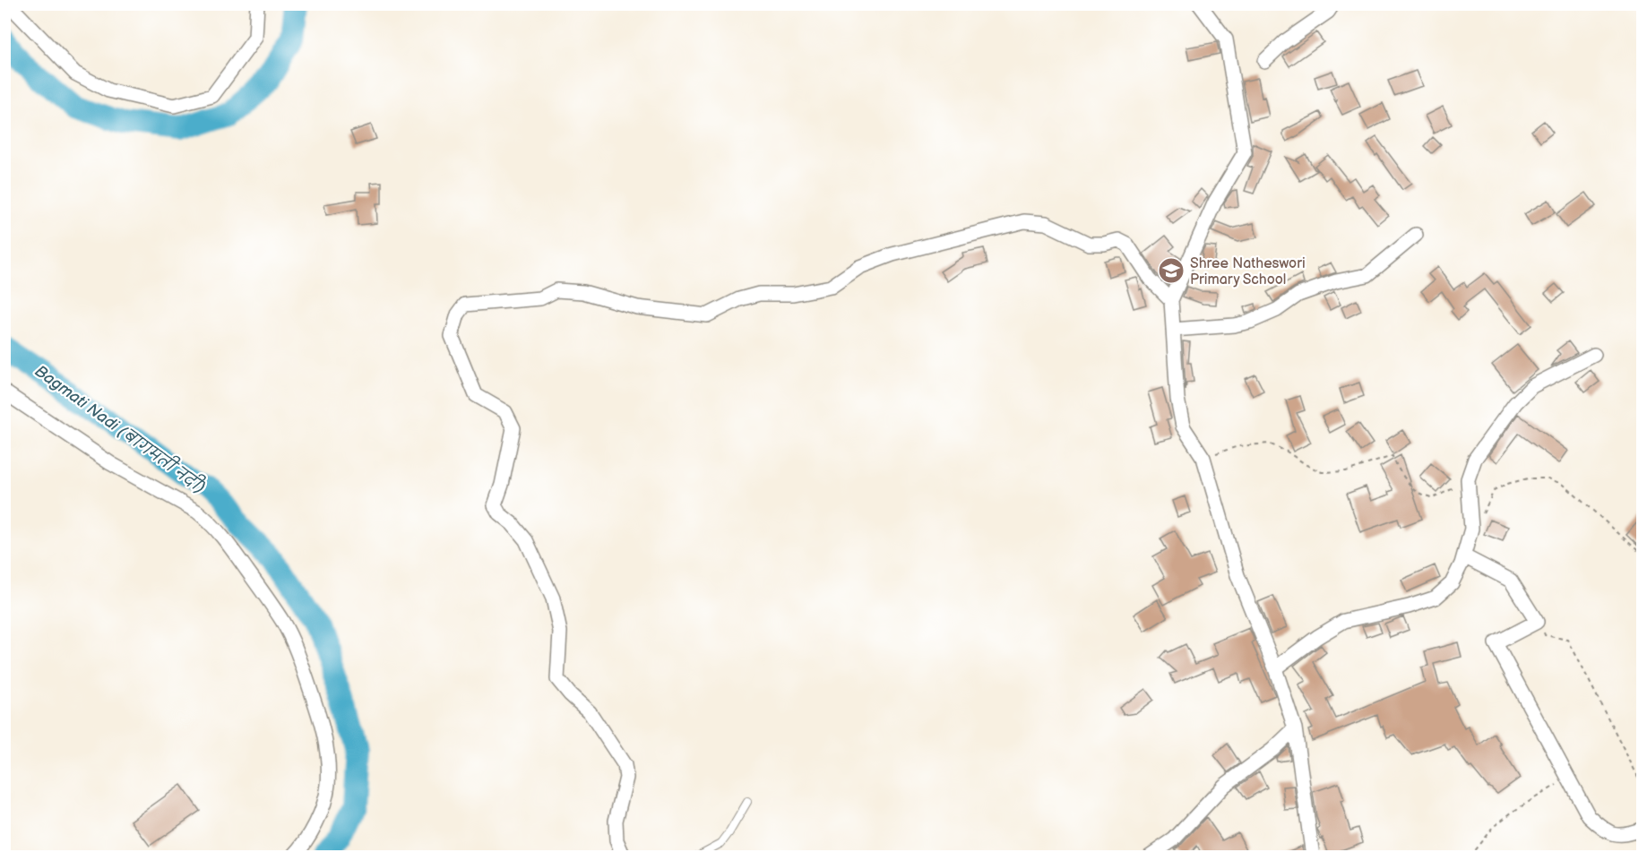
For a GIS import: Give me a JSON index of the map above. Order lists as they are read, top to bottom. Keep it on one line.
{"water":["Bagmati Nadi (बागमती नदी)"],"places":{"school or university":["Shree Natheswori Primary School"]}}
